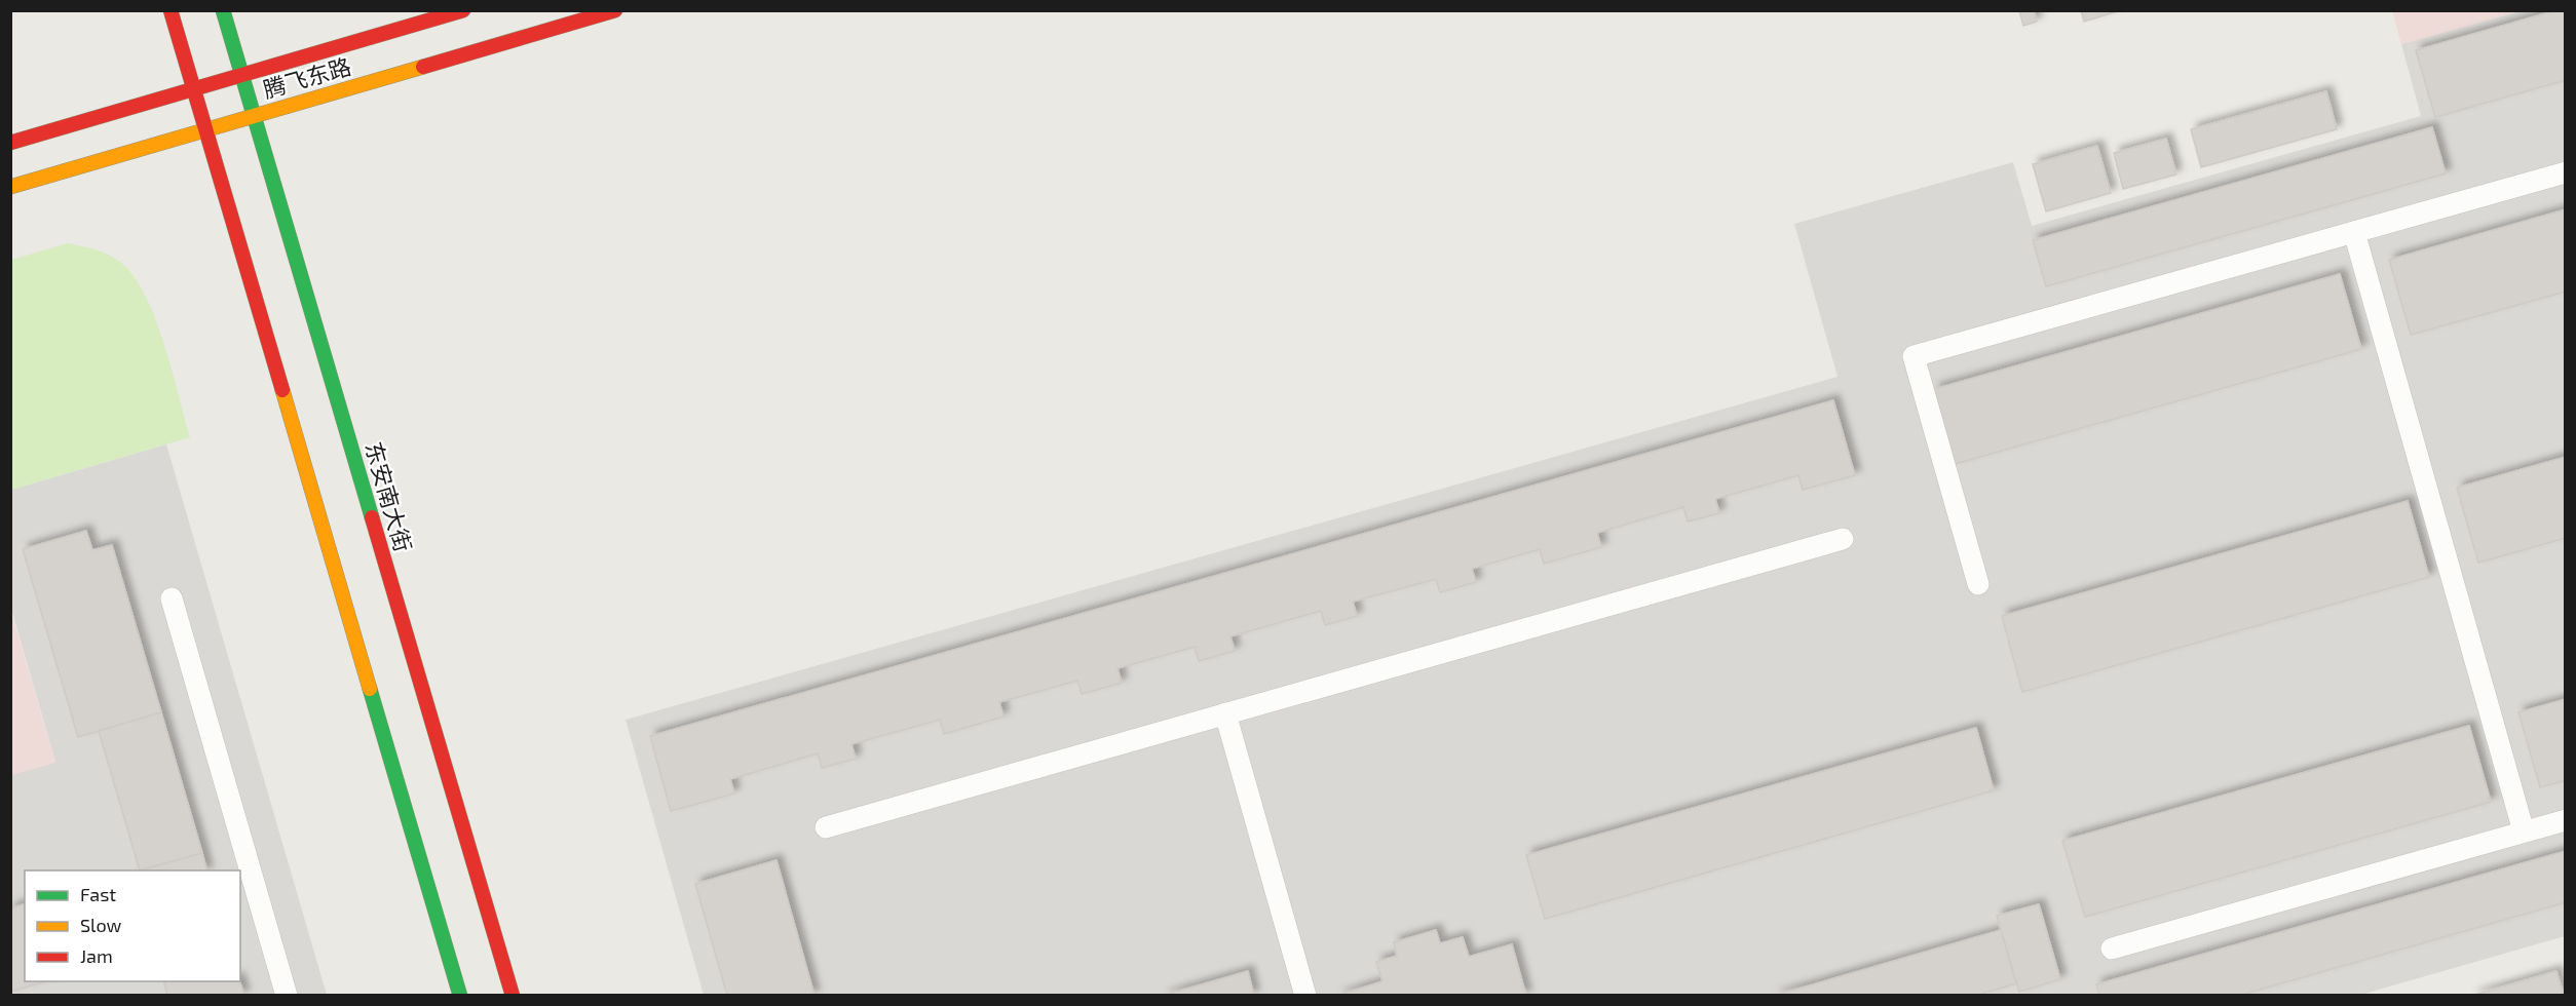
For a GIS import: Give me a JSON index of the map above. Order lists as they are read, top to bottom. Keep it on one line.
{"streets":{"main road":["腾飞东路","东安南大街"]},"crossings":[["腾飞东路","东安南大街"]],"legend":["Fast","Slow","Jam"]}
